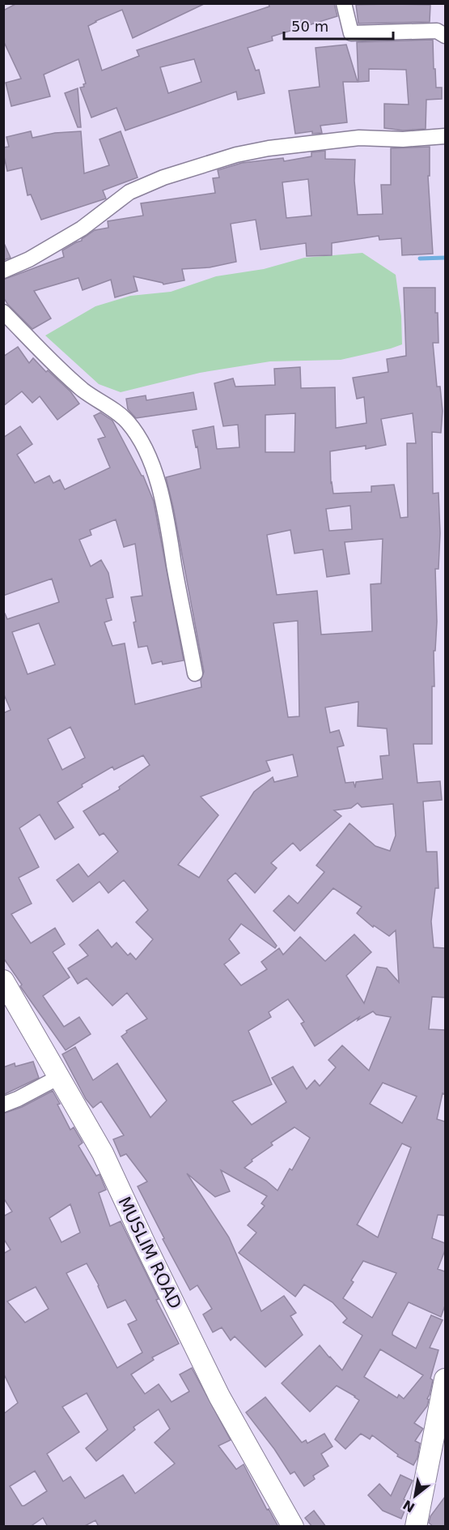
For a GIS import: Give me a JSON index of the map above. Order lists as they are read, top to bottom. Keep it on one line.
{"streets":{"street":["MUSLIM ROAD"]},"scale_bar":"50 m","north":"bottom left"}
